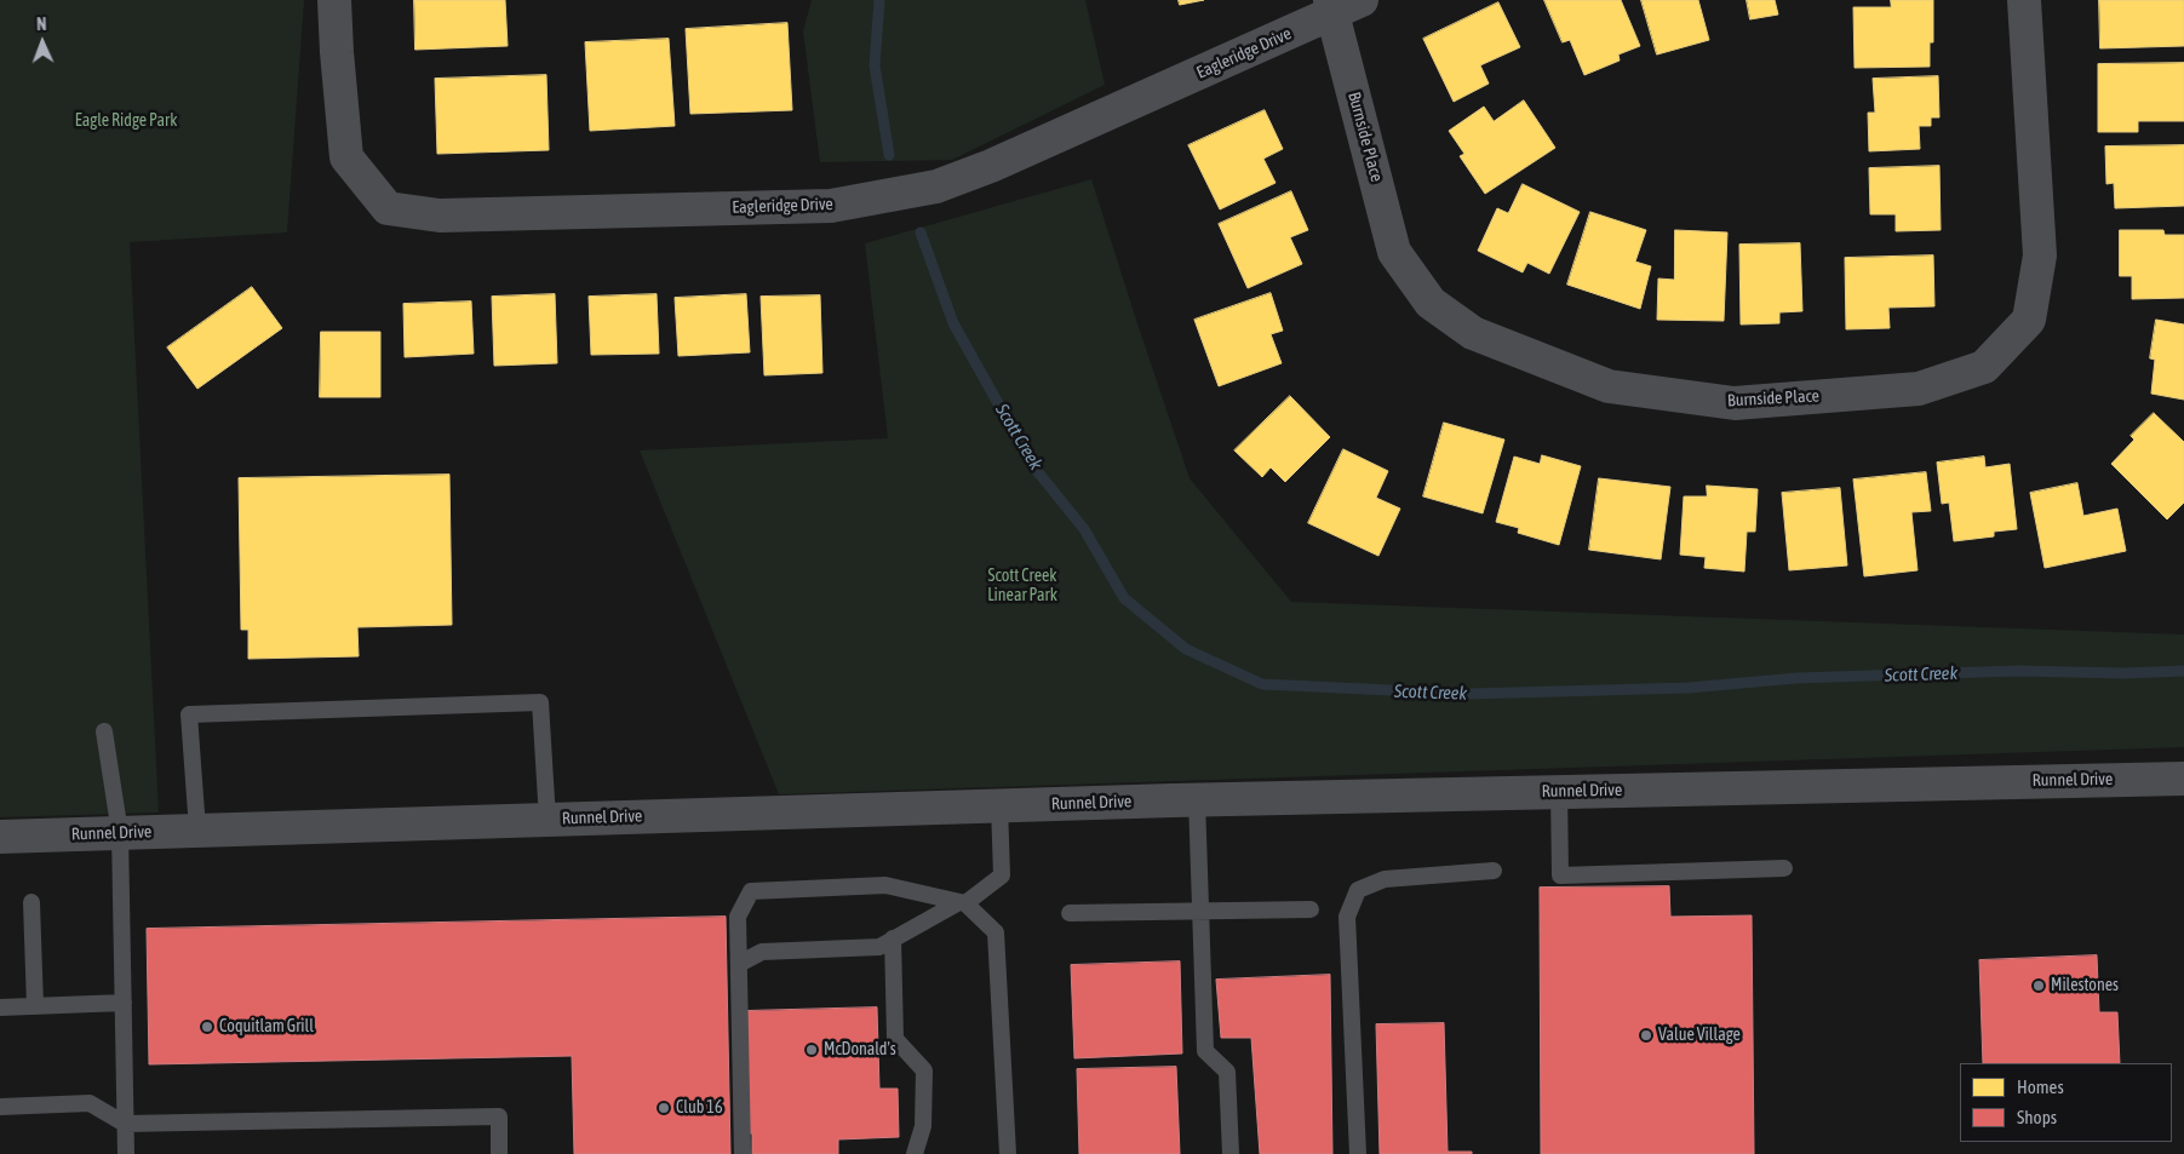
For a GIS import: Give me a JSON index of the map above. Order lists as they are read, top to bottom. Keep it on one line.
{"streets":{"street":["Eagleridge Drive","Burnside Place","Runnel Drive"]},"crossings":[["Eagleridge Drive","Burnside Place"]],"water":["Scott Creek"],"parks":["Eagle Ridge Park","Scott Creek Linear Park"],"places":["Milestones","Coquitlam Grill","Value Village","McDonald's","Club 16"],"legend":["Homes","Shops"],"north":"top"}
